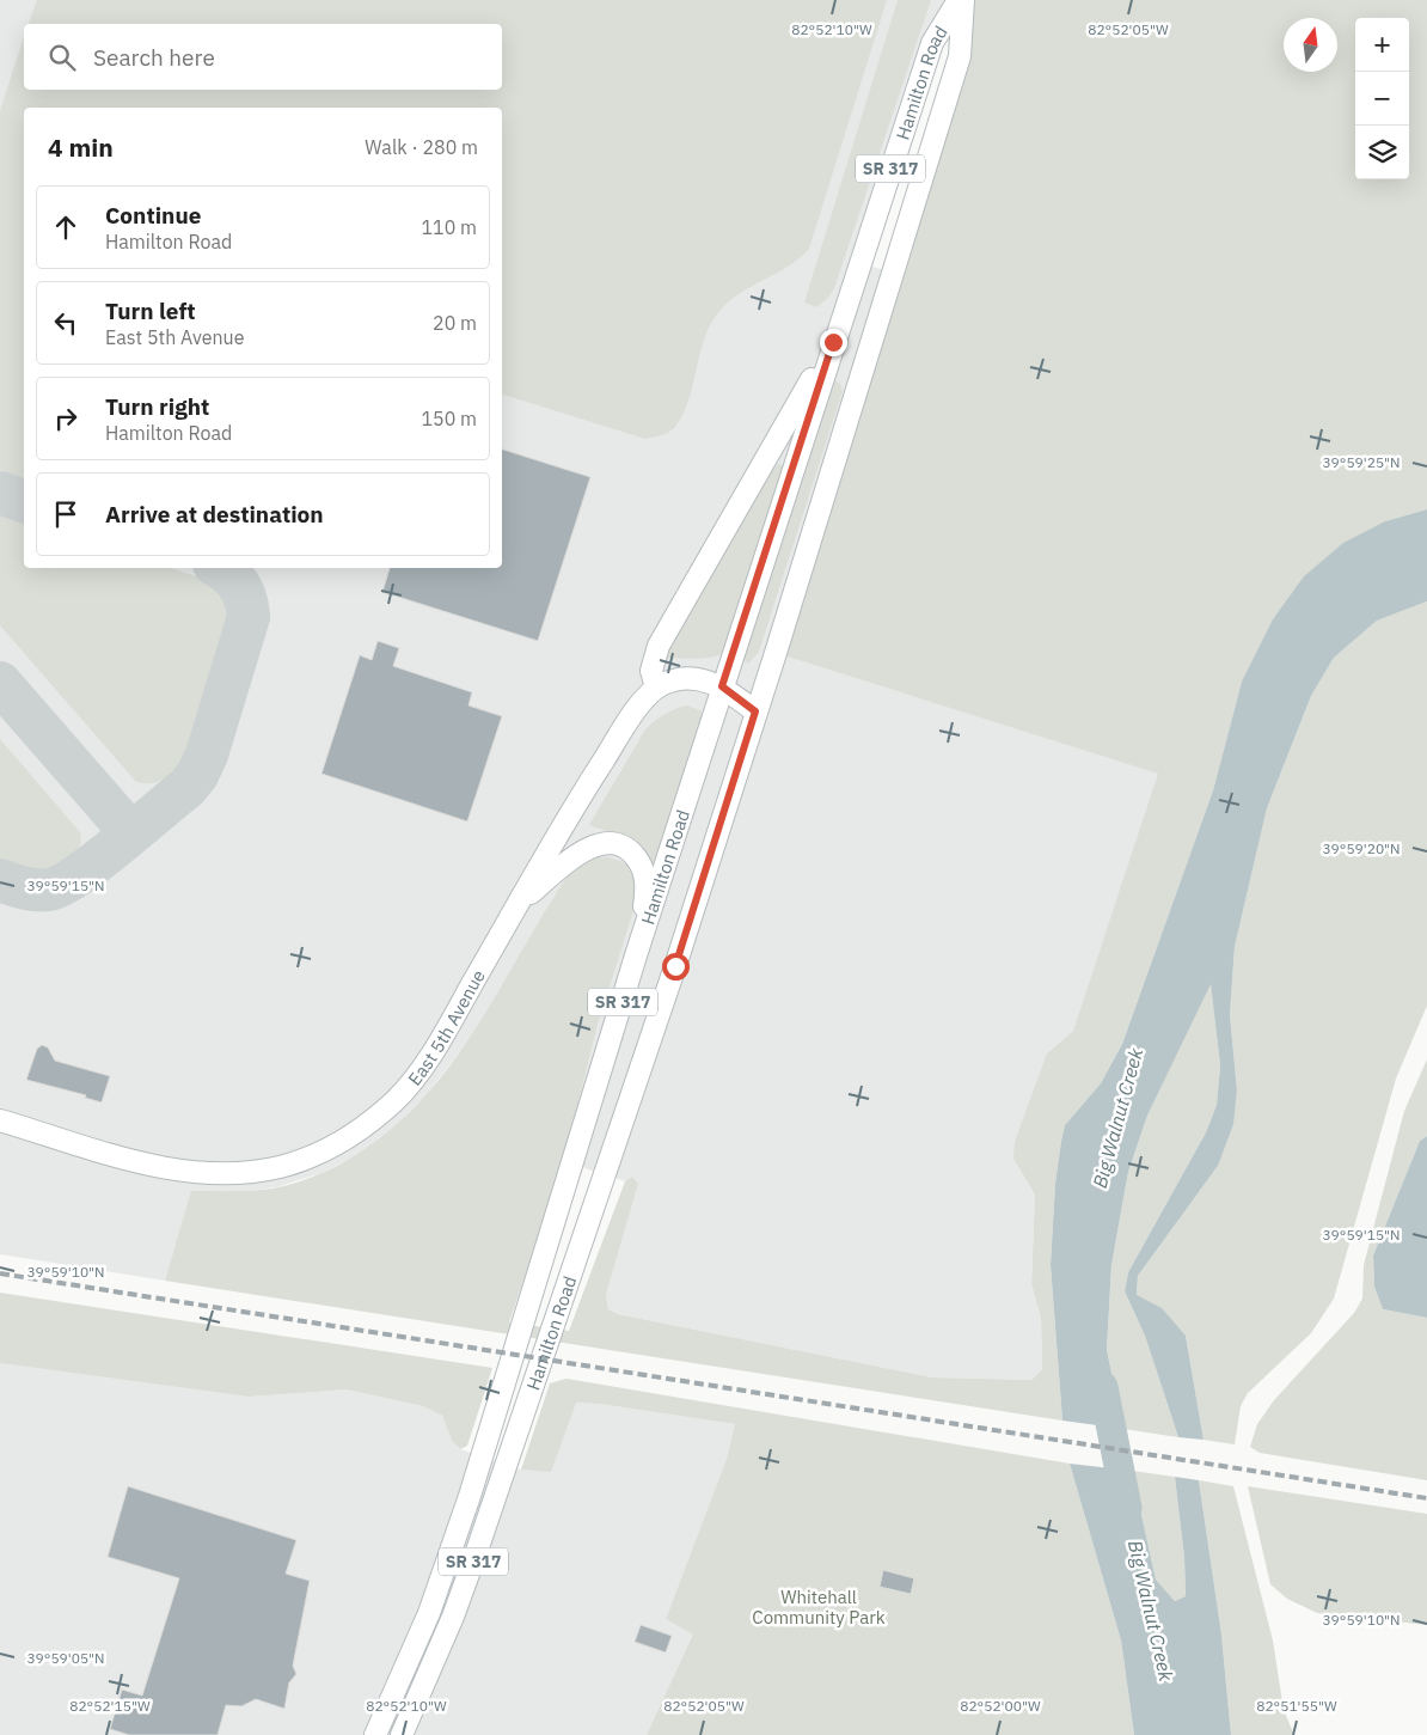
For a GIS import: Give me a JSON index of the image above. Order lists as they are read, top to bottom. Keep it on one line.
{"streets":{"main road":["Hamilton Road","SR 317","East 5th Avenue"]},"water":["Big Walnut Creek"],"parks":["Whitehall Community Park"],"north":"top","page":{"map_buttons":["+","−"],"search":"Search here","heading":["4 min","Walk · 280 m"],"list":[["Continue","Hamilton Road","110 m"],["Turn left","East 5th Avenue","20 m"],["Turn right","Hamilton Road","150 m"],"Arrive at destination"]},"coordinates":["82°52'10\"W","82°52'05\"W","39°59'25\"N","39°59'20\"N","39°59'15\"N","39°59'10\"N","39°59'05\"N","82°52'15\"W","82°52'00\"W","82°51'55\"W"]}
